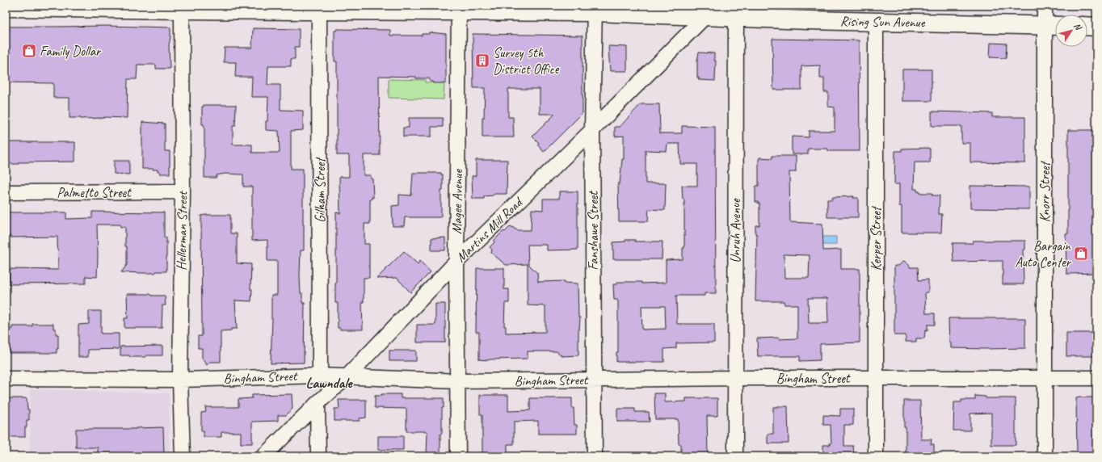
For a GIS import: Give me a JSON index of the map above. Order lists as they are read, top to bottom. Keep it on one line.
{"streets":{"main road":["Rising Sun Avenue"],"street":["Gilham Street","Palmetto Street","Knorr Street","Magee Avenue","Martins Mill Road","Hellerman Street","Fanshawe Street","Unruh Avenue","Kerper Street","Bingham Street"]},"crossings":[["Rising Sun Avenue","Gilham Street"],["Rising Sun Avenue","Knorr Street"],["Rising Sun Avenue","Magee Avenue"],["Rising Sun Avenue","Martins Mill Road"],["Rising Sun Avenue","Hellerman Street"],["Rising Sun Avenue","Fanshawe Street"],["Rising Sun Avenue","Unruh Avenue"],["Rising Sun Avenue","Kerper Street"],["Gilham Street","Bingham Street"],["Palmetto Street","Hellerman Street"],["Knorr Street","Bingham Street"],["Magee Avenue","Martins Mill Road"],["Magee Avenue","Bingham Street"],["Martins Mill Road","Fanshawe Street"],["Martins Mill Road","Bingham Street"],["Hellerman Street","Bingham Street"],["Fanshawe Street","Bingham Street"],["Unruh Avenue","Bingham Street"],["Kerper Street","Bingham Street"]],"districts":["Lawndale"],"places":{"shop":["Family Dollar","Bargain Auto Center"],"building":["Survey 5th District Office"]},"north":"top right"}
